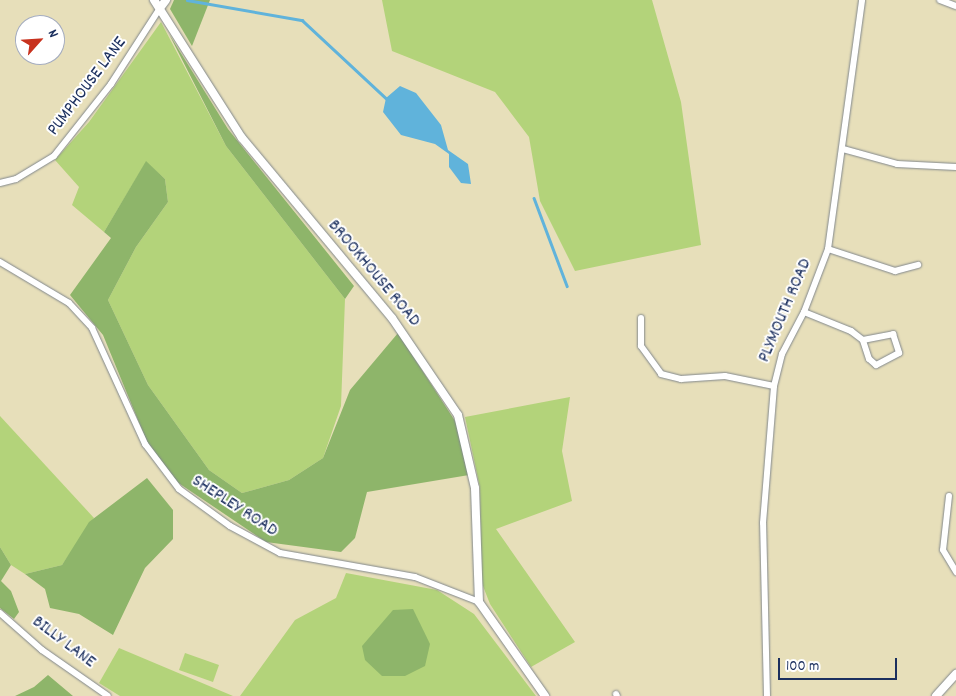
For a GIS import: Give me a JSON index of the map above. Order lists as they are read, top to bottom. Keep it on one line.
{"streets":{"street":["PUMPHOUSE LANE","BROOKHOUSE ROAD","PLYMOUTH ROAD","SHEPLEY ROAD","BILLY LANE"]},"crossings":[["PUMPHOUSE LANE","BROOKHOUSE ROAD"],["BROOKHOUSE ROAD","SHEPLEY ROAD"]],"scale_bar":"100 m","north":"top right"}
